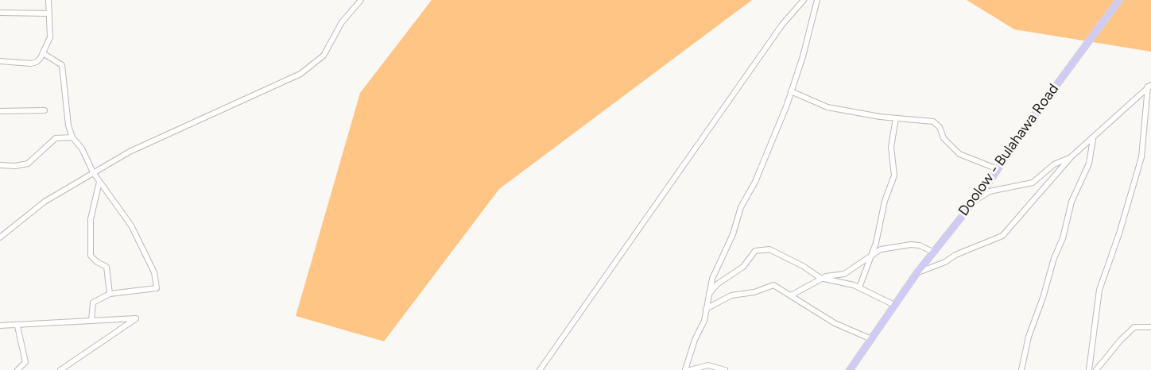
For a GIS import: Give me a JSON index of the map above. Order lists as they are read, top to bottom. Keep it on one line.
{"streets":{"main road":["Doolow - Bulahawa Road"]}}
